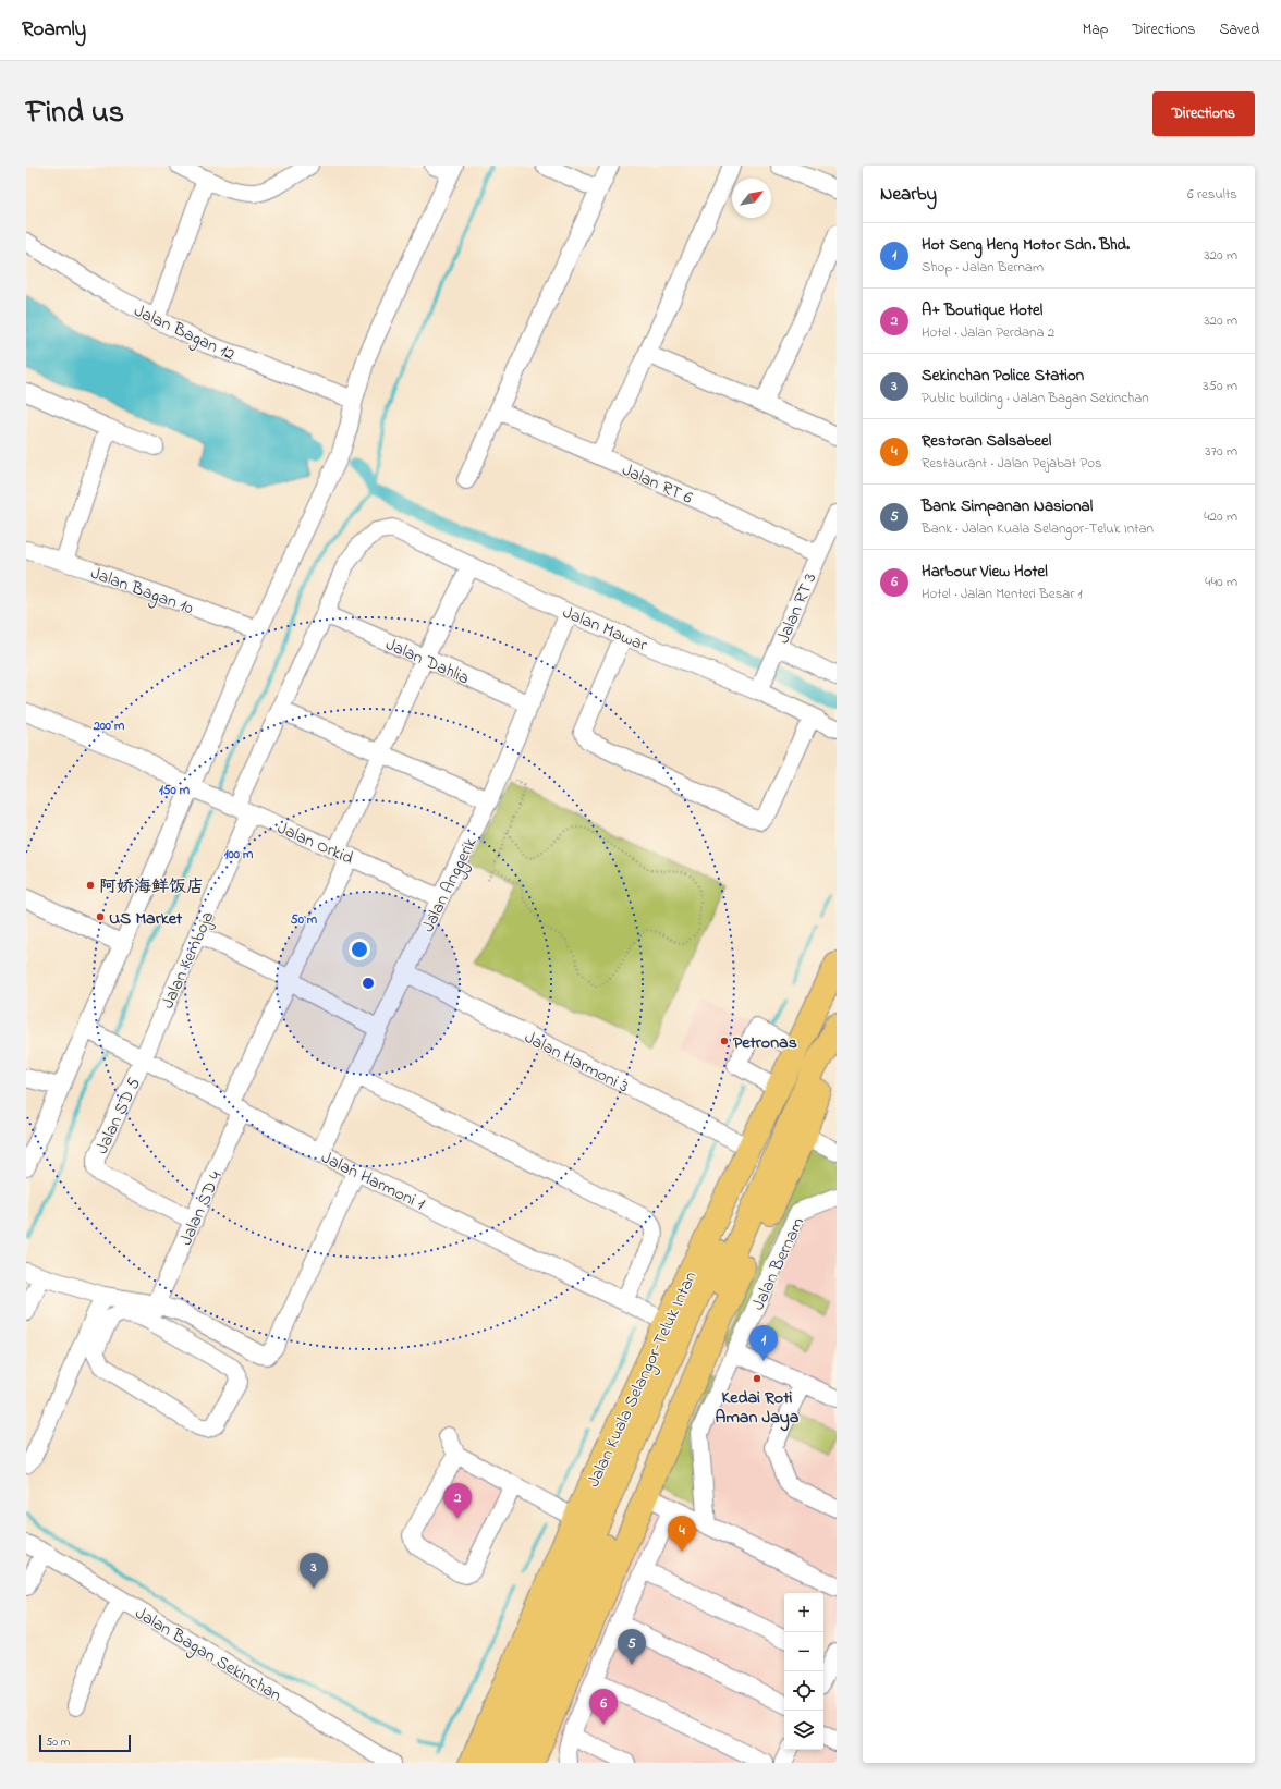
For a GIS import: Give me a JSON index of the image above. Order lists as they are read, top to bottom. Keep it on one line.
{"streets":{"highway":["Jalan Kuala Selangor-Teluk Intan"],"street":["Jalan Bagan 12","Jalan RT 6","Jalan Bagan 10","Jalan RT 3","Jalan Mawar","Jalan Dahlia","Jalan Orkid","Jalan Anggerik","Jalan Kemboja","Jalan Harmoni 3","Jalan SD 5","Jalan Harmoni 1","Jalan SD 4","Jalan Bernam","Jalan Bagan Sekinchan"]},"crossings":[["Jalan RT 6","Jalan RT 3"],["Jalan RT 3","Jalan Mawar"],["Jalan Mawar","Jalan Anggerik"],["Jalan Mawar","Jalan Kemboja"],["Jalan Mawar","Jalan SD 4"],["Jalan Dahlia","Jalan Anggerik"],["Jalan Dahlia","Jalan Kemboja"],["Jalan Dahlia","Jalan SD 4"],["Jalan Orkid","Jalan Anggerik"],["Jalan Orkid","Jalan Kemboja"],["Jalan Orkid","Jalan SD 4"],["Jalan Anggerik","Jalan Harmoni 3"],["Jalan Anggerik","Jalan Harmoni 1"],["Jalan Kemboja","Jalan SD 5"],["Jalan Kemboja","Jalan Harmoni 1"],["Jalan Harmoni 3","Jalan Kuala Selangor-Teluk Intan"],["Jalan SD 5","Jalan Harmoni 1"],["Jalan SD 5","Jalan SD 4"],["Jalan Harmoni 1","Jalan SD 4"],["Jalan Harmoni 1","Jalan Kuala Selangor-Teluk Intan"]],"places":["阿娇海鲜饭店","US Market","Petronas","Kedai Roti Aman Jaya"],"scale_bar":"50 m","north":"top right","page":{"header":"Roamly","nav":["Map","Directions","Saved"],"title":"Find us","buttons":"Directions","heading":["Nearby","6 results"],"list":[{"mark":"1","name":"Hot Seng Heng Motor Sdn. Bhd.","note":"Shop · Jalan Bernam","value":"320 m"},{"mark":"2","name":"A+ Boutique Hotel","note":"Hotel · Jalan Perdana 2","value":"320 m"},{"mark":"3","name":"Sekinchan Police Station","note":"Public building · Jalan Bagan Sekinchan","value":"350 m"},{"mark":"4","name":"Restoran Salsabeel","note":"Restaurant · Jalan Pejabat Pos","value":"370 m"},{"mark":"5","name":"Bank Simpanan Nasional","note":"Bank · Jalan Kuala Selangor-Teluk Intan","value":"420 m"},{"mark":"6","name":"Harbour View Hotel","note":"Hotel · Jalan Menteri Besar 1","value":"440 m"}],"pins":["1","2","4","3","5","6"],"map_buttons":["+","−"],"scale":"50 m"},"rings":["200 m","150 m","100 m","50 m"]}
